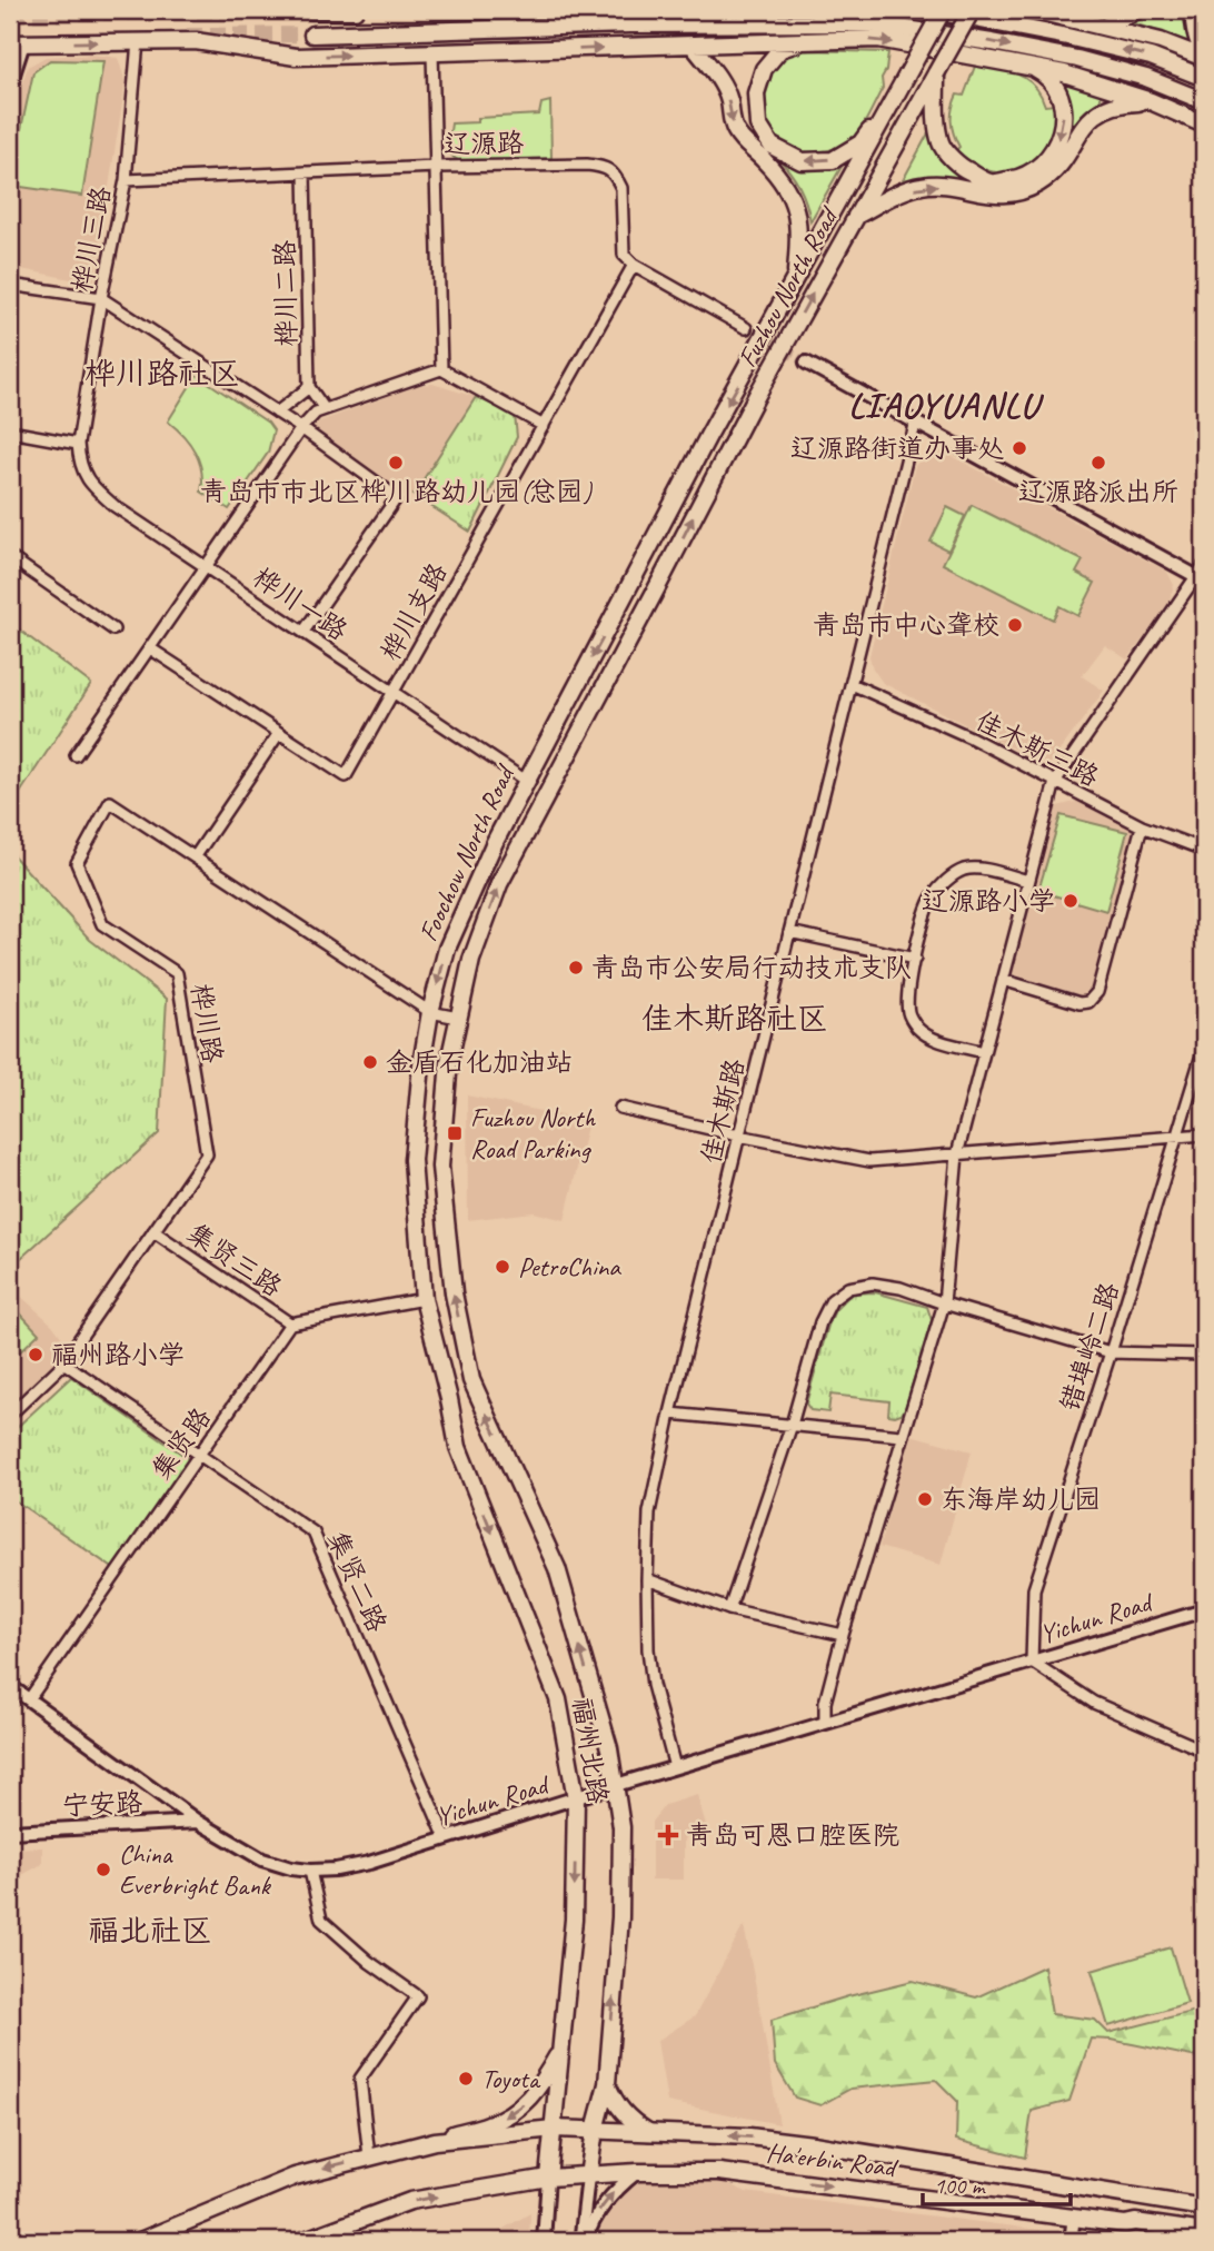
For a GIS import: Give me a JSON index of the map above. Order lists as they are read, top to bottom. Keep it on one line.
{"streets":{"main road":["Fuzhou North Road","Foochow North Road","福州北路","Ha'erbin Road"],"street":["辽源路","桦川三路","桦川二路","桦川一路","桦川支路","佳木斯三路","桦川路","佳木斯路","集贤三路","错埠岭二路","集贤路","集贤二路","Yichun Road","宁安路"]},"crossings":[["辽源路","桦川三路"],["辽源路","桦川二路"],["辽源路","桦川支路"],["桦川三路","桦川一路"],["Fuzhou North Road","桦川一路"],["Fuzhou North Road","Foochow North Road"],["Fuzhou North Road","桦川路"],["桦川一路","桦川支路"],["桦川一路","Foochow North Road"],["佳木斯三路","佳木斯路"],["Foochow North Road","桦川路"],["Foochow North Road","福州北路"],["桦川路","集贤三路"],["桦川路","集贤二路"],["佳木斯路","Yichun Road"],["集贤三路","集贤路"],["错埠岭二路","Yichun Road"],["集贤路","集贤二路"],["集贤路","Yichun Road"],["集贤二路","Yichun Road"],["Yichun Road","福州北路"],["Yichun Road","宁安路"],["福州北路","Ha'erbin Road"]],"one_way":["Foochow North Road"],"districts":["桦川路社区","LIAOYUANLU","佳木斯路社区","福北社区"],"places":{"other":["辽源路街道办事处","青岛市市北区桦川路幼儿园(总园)","辽源路派出所","青岛市中心聋校","辽源路小学","青岛市公安局行动技术支队","金盾石化加油站","PetroChina","福州路小学","东海岸幼儿园","China Everbright Bank","Toyota"],"transit":["Fuzhou North Road Parking"],"health":["青岛可恩口腔医院"]},"scale_bar":"100 m"}
